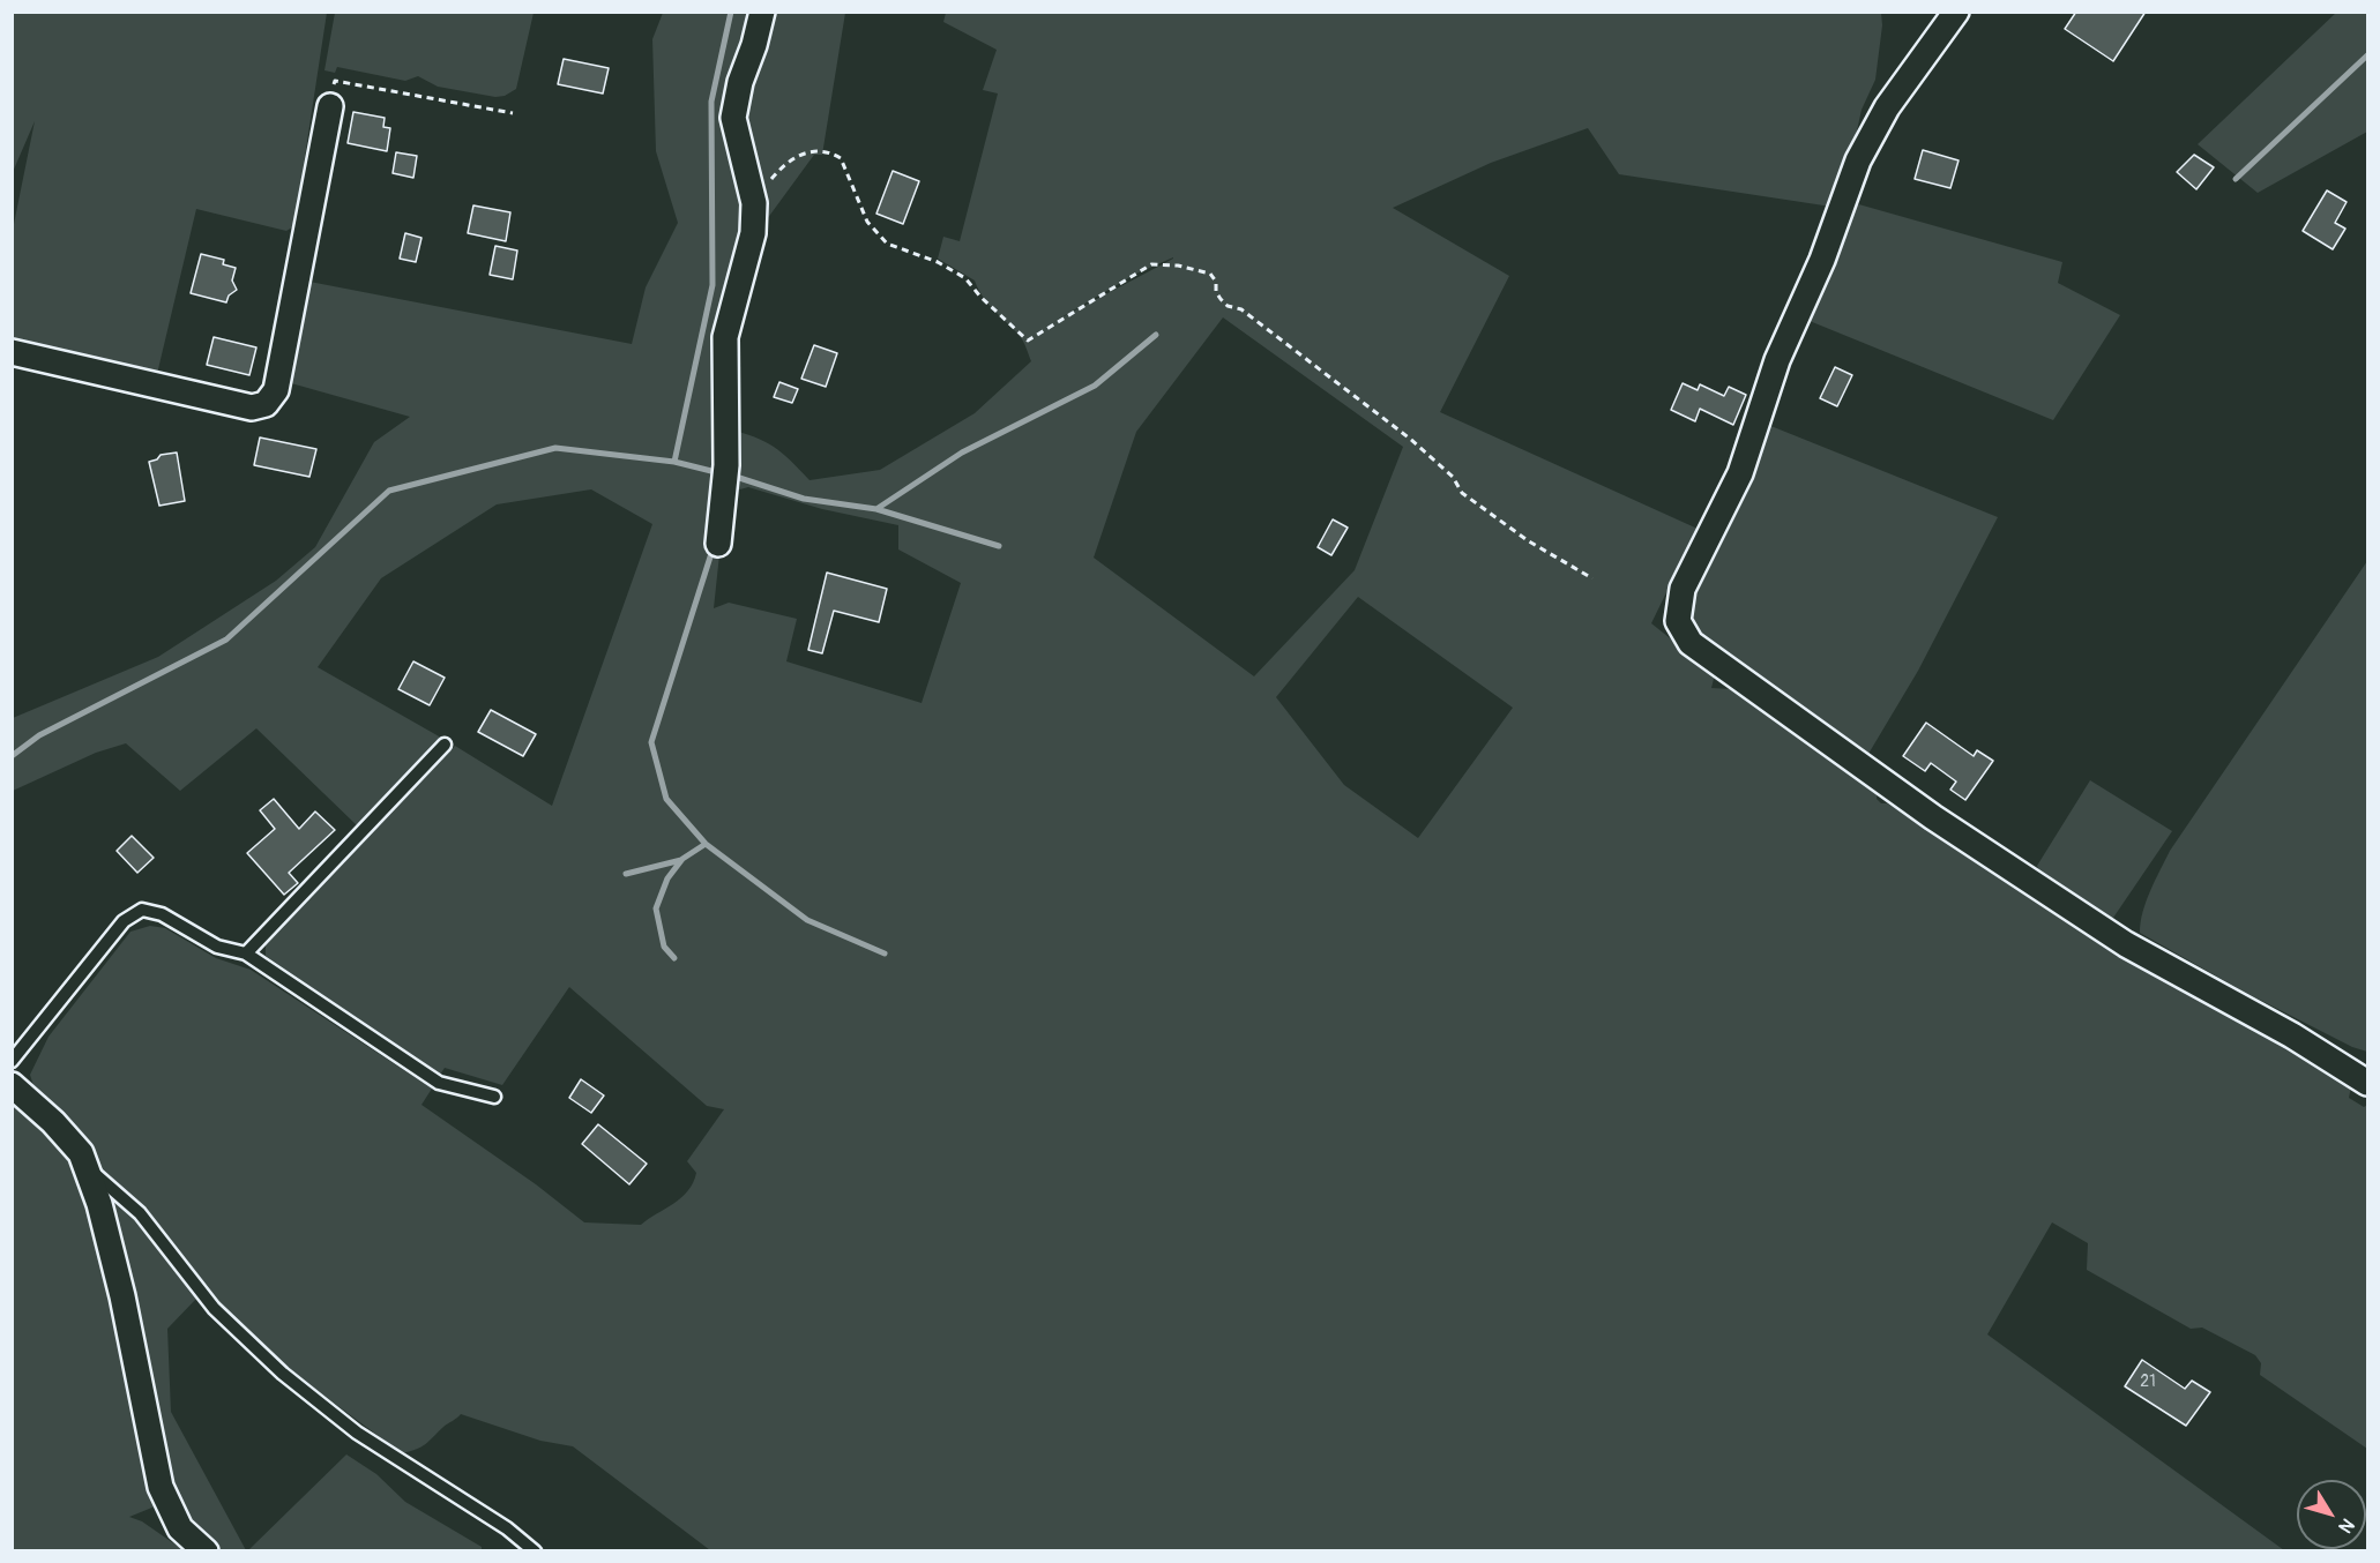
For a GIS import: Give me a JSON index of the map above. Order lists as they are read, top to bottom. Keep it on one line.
{"house_numbers":["21"],"north":"bottom right"}
